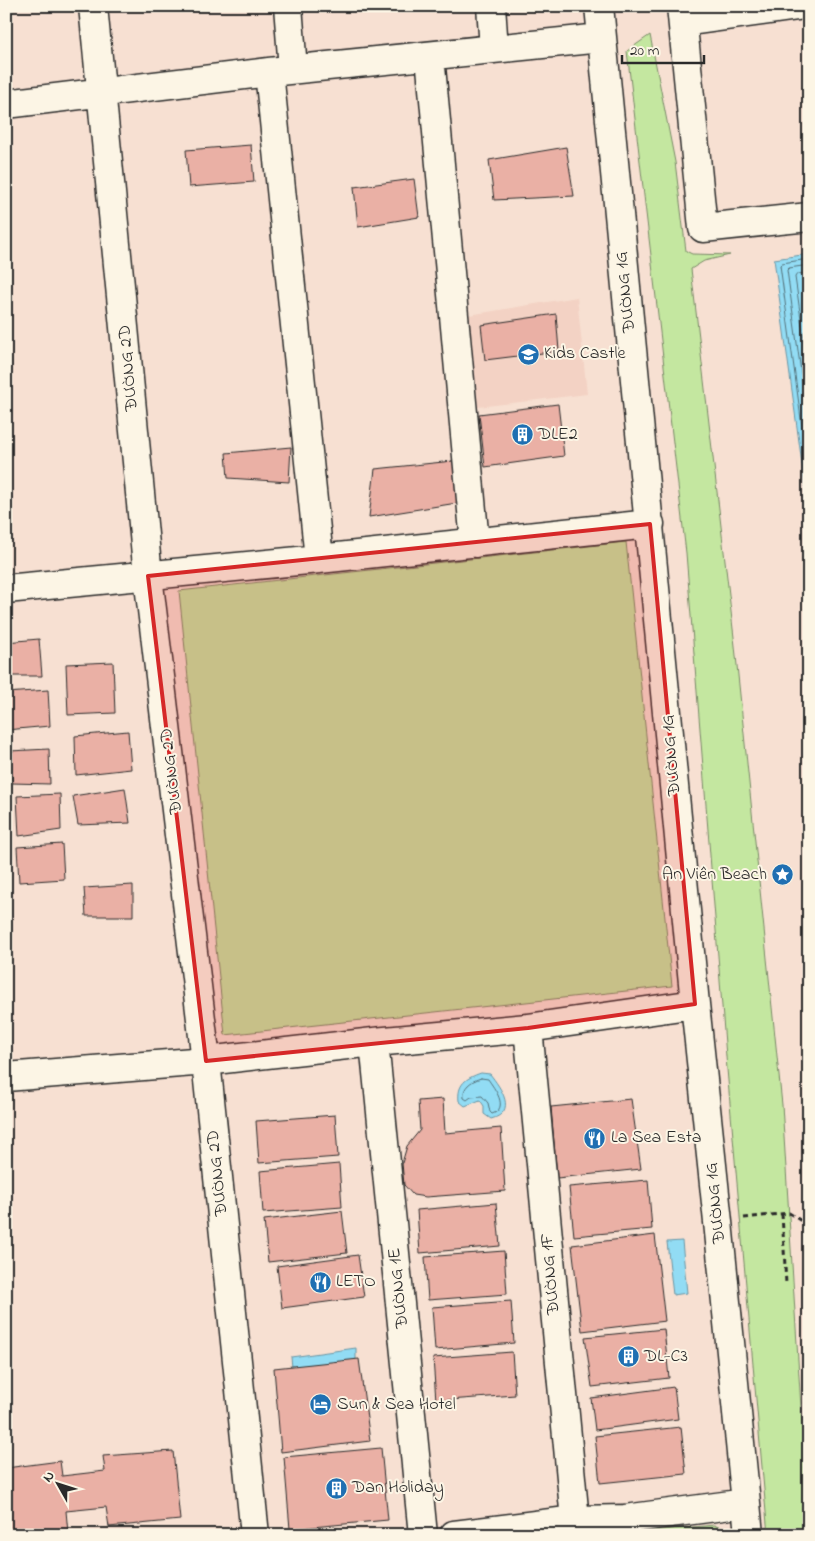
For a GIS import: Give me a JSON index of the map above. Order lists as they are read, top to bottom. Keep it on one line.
{"streets":{"street":["ĐƯỜNG 1G","ĐƯỜNG 2D","ĐƯỜNG 1F","ĐƯỜNG 1E"]},"places":{"school or university":["Kids Castle"],"building":["DLE2","DL-C3","Dan Holiday"],"place":["An Viên Beach"],"restaurant":["La Sea Esta","LETO"],"hotel":["Sun & Sea Hotel"]},"scale_bar":"20 m","north":"top left"}
